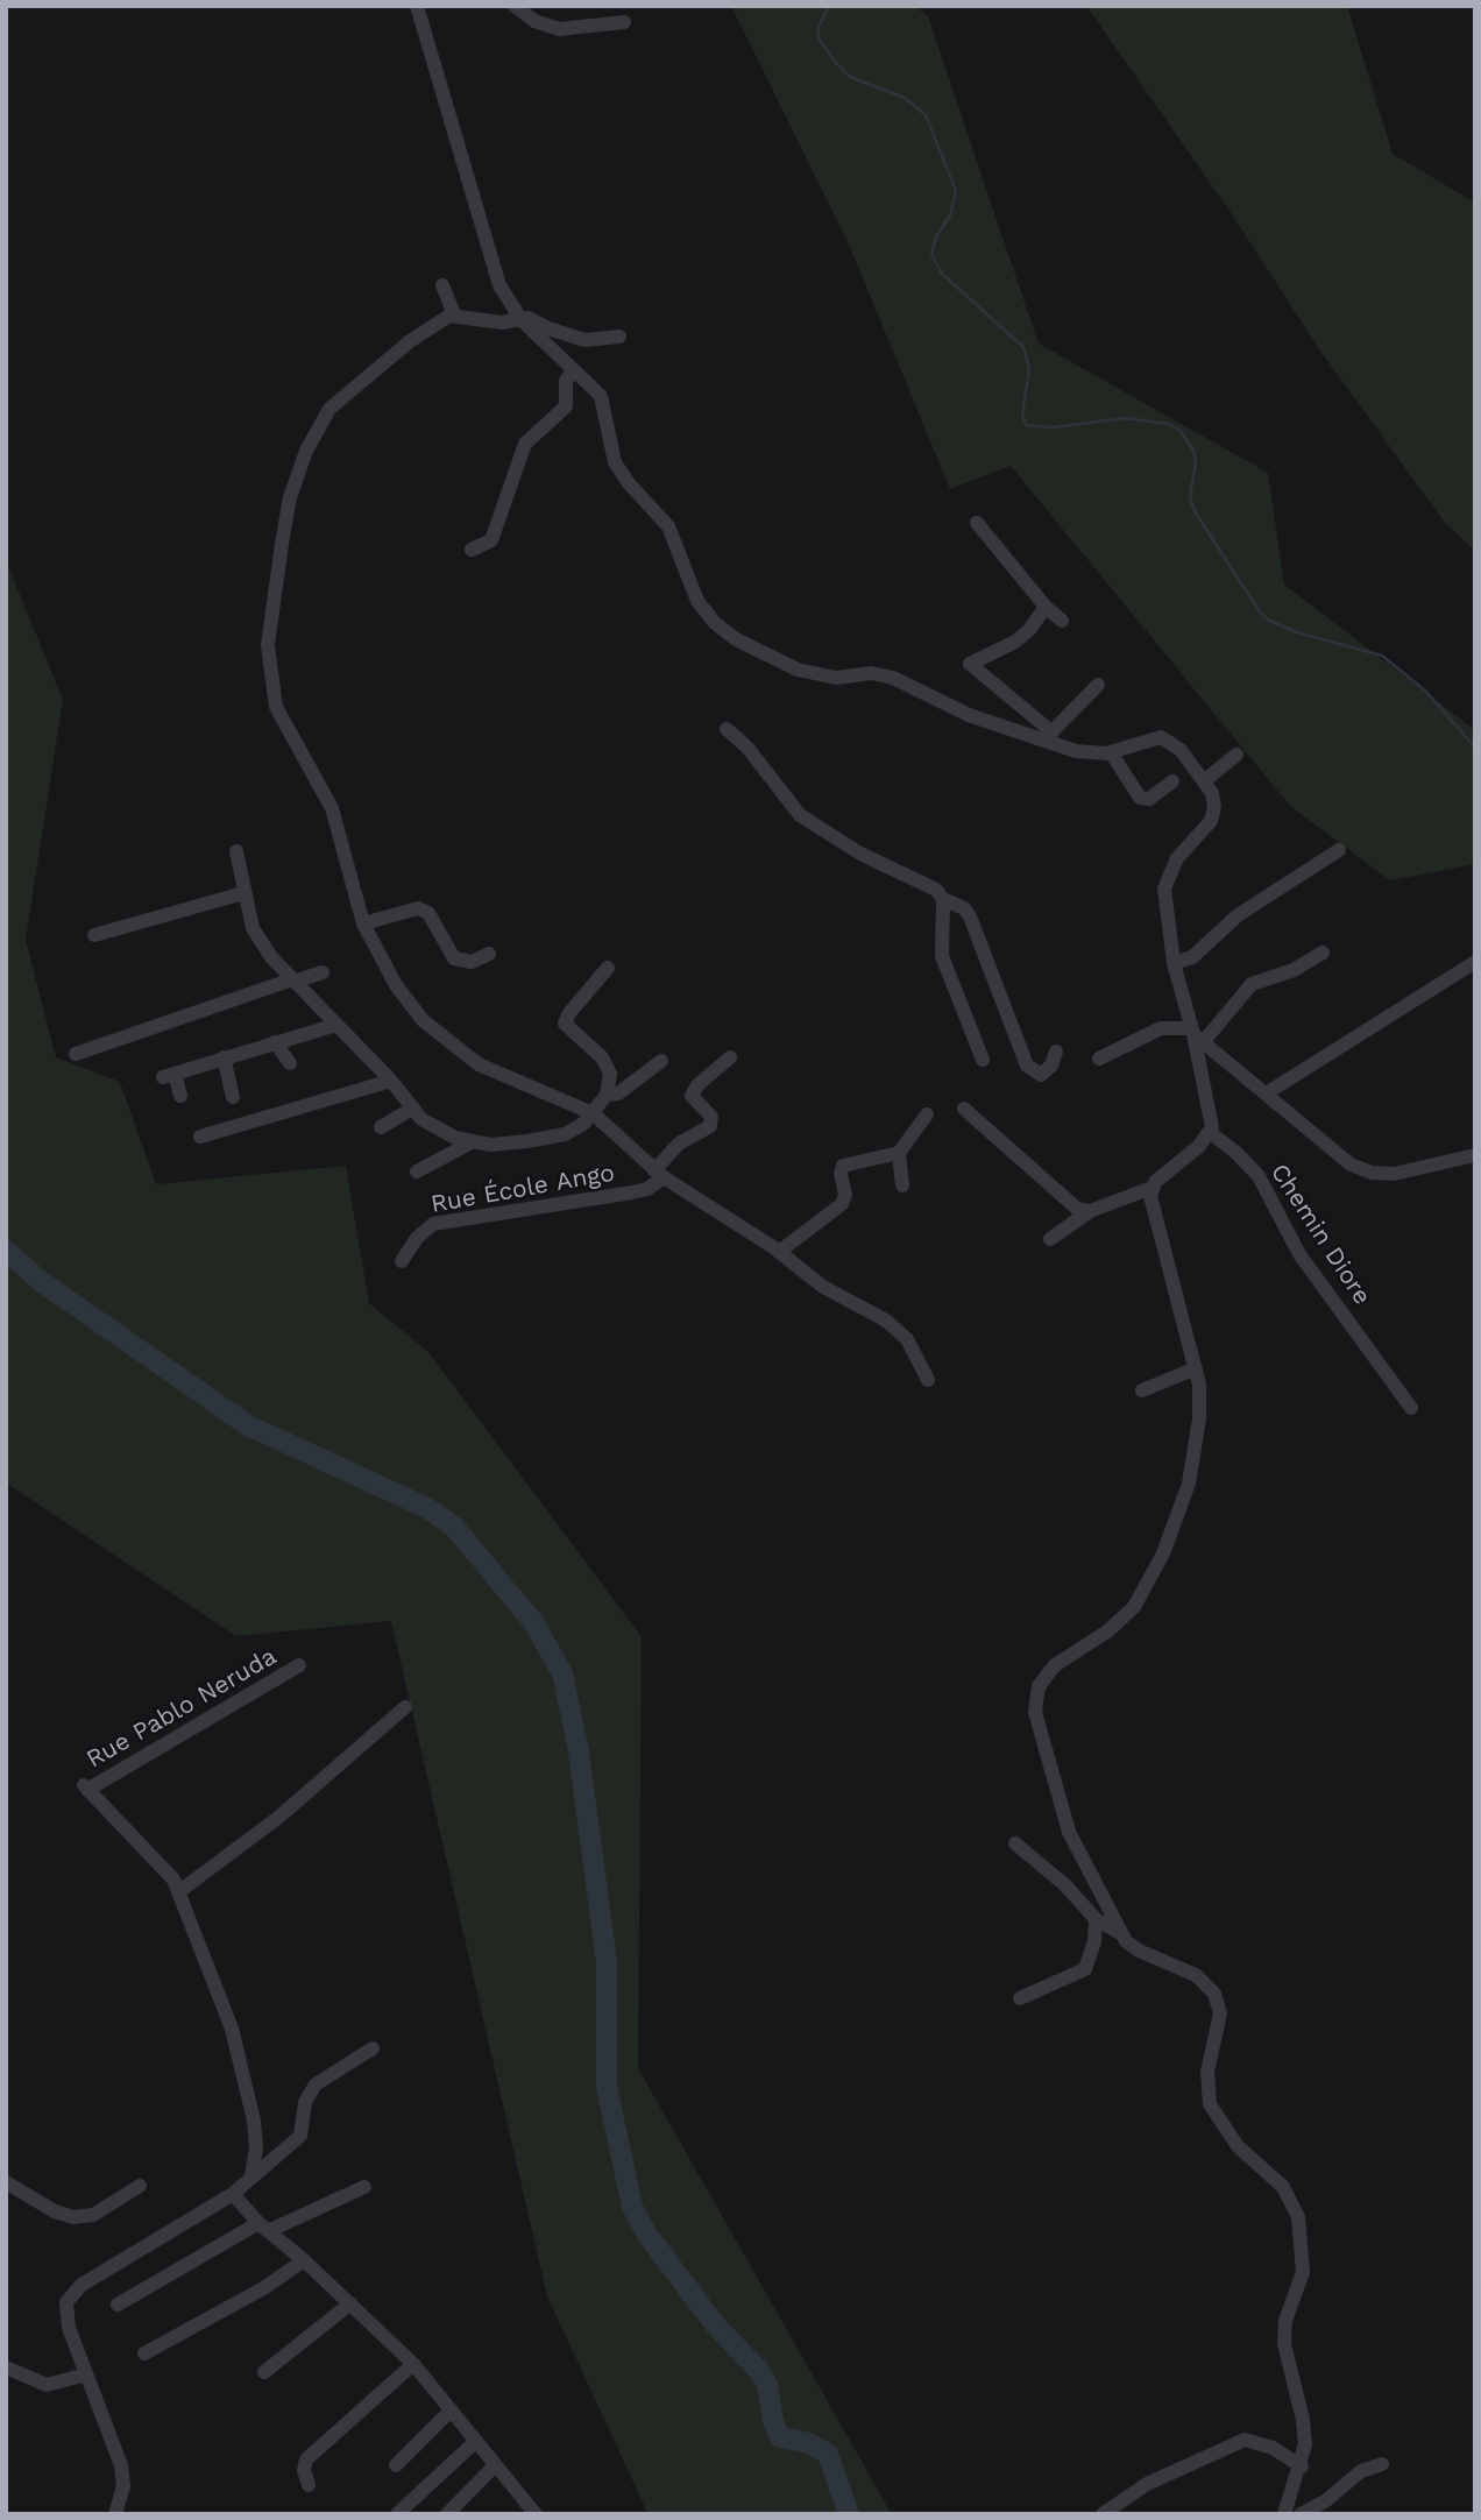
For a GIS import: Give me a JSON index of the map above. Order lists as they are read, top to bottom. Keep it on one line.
{"streets":{"street":["Rue École Ango","Chemin Diore","Rue Pablo Neruda"]}}
